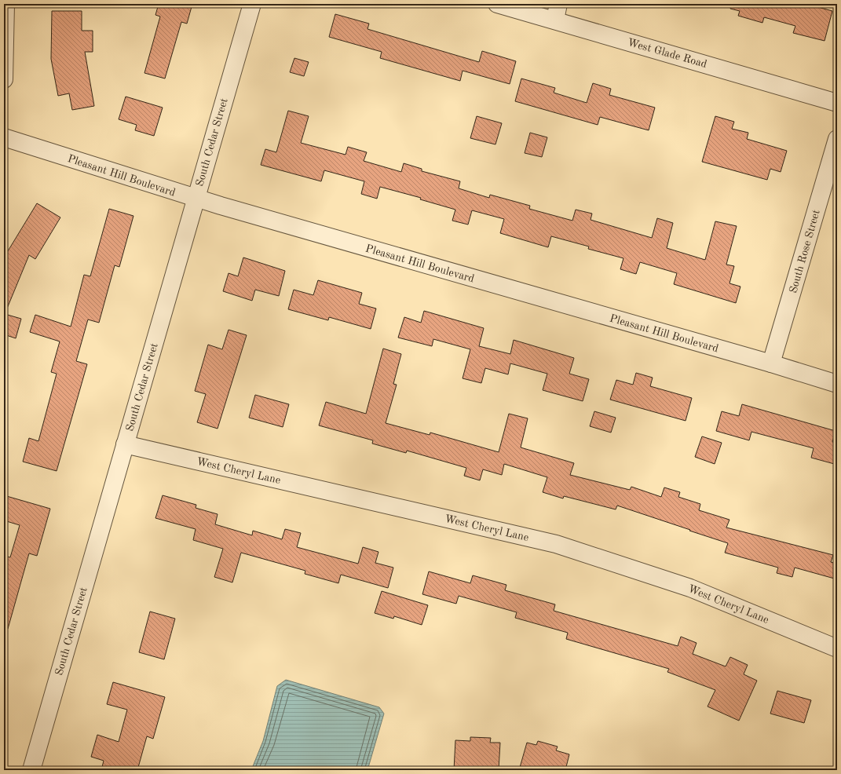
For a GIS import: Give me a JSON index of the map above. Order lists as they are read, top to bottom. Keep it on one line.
{"streets":{"street":["West Glade Road","South Cedar Street","Pleasant Hill Boulevard","South Rose Street","West Cheryl Lane"]},"crossings":[["South Cedar Street","Pleasant Hill Boulevard"],["South Cedar Street","West Cheryl Lane"],["Pleasant Hill Boulevard","South Rose Street"]]}
